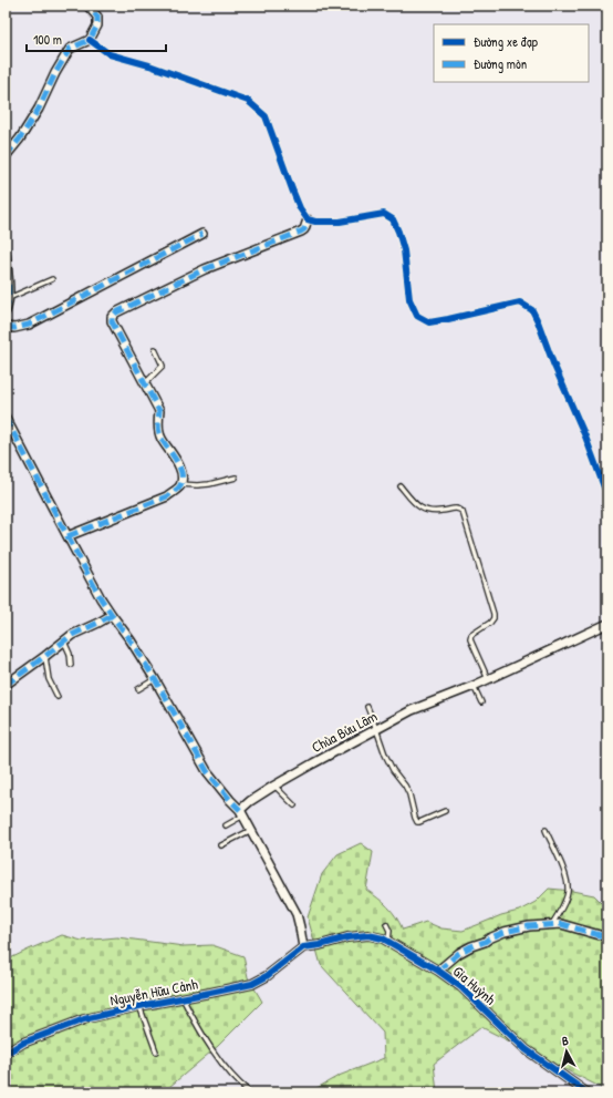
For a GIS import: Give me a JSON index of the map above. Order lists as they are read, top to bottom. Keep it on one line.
{"streets":{"street":["Chùa Bửu Lâm","Gia Huỳnh","Nguyễn Hữu Cảnh"]},"crossings":[["Gia Huỳnh","Nguyễn Hữu Cảnh"]],"legend":["Đường xe đạp","Đường mòn"],"scale_bar":"100 m","north":"top"}
